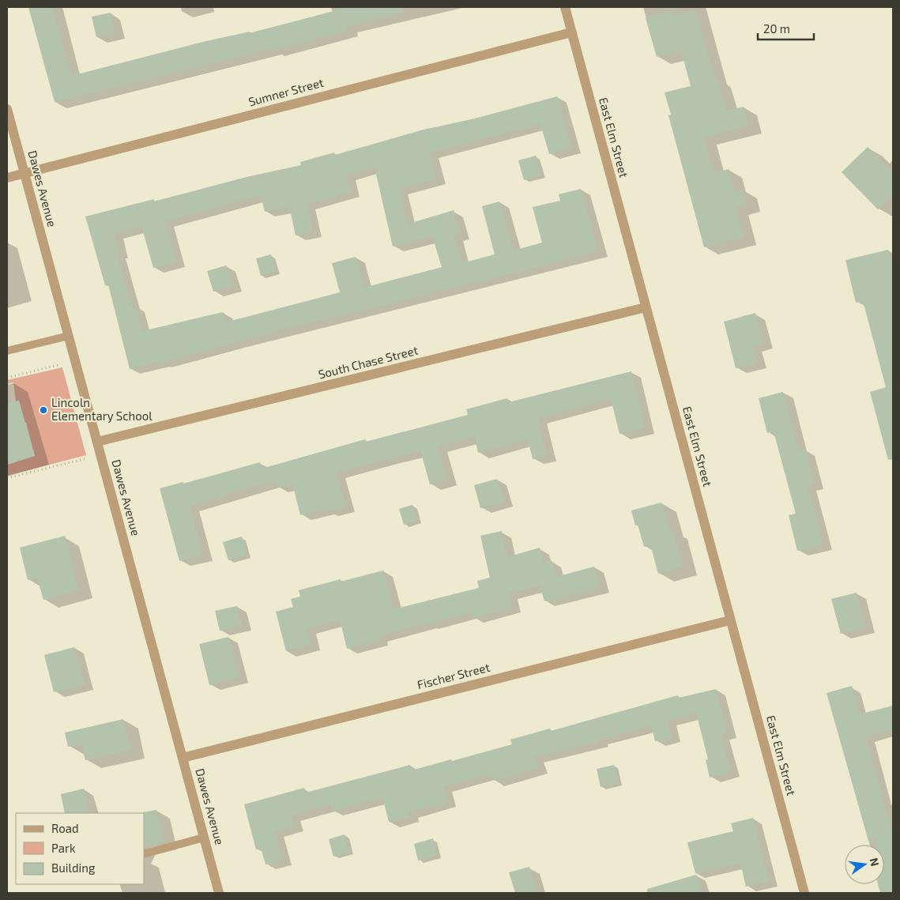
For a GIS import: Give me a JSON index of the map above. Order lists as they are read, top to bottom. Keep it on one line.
{"streets":{"street":["Sumner Street","East Elm Street","Dawes Avenue","South Chase Street","Fischer Street"]},"crossings":[["Sumner Street","East Elm Street"],["Sumner Street","Dawes Avenue"],["East Elm Street","South Chase Street"],["East Elm Street","Fischer Street"],["Dawes Avenue","South Chase Street"],["Dawes Avenue","Fischer Street"]],"places":["Lincoln Elementary School"],"legend":["Road","Park","Building"],"scale_bar":"20 m","north":"right"}
